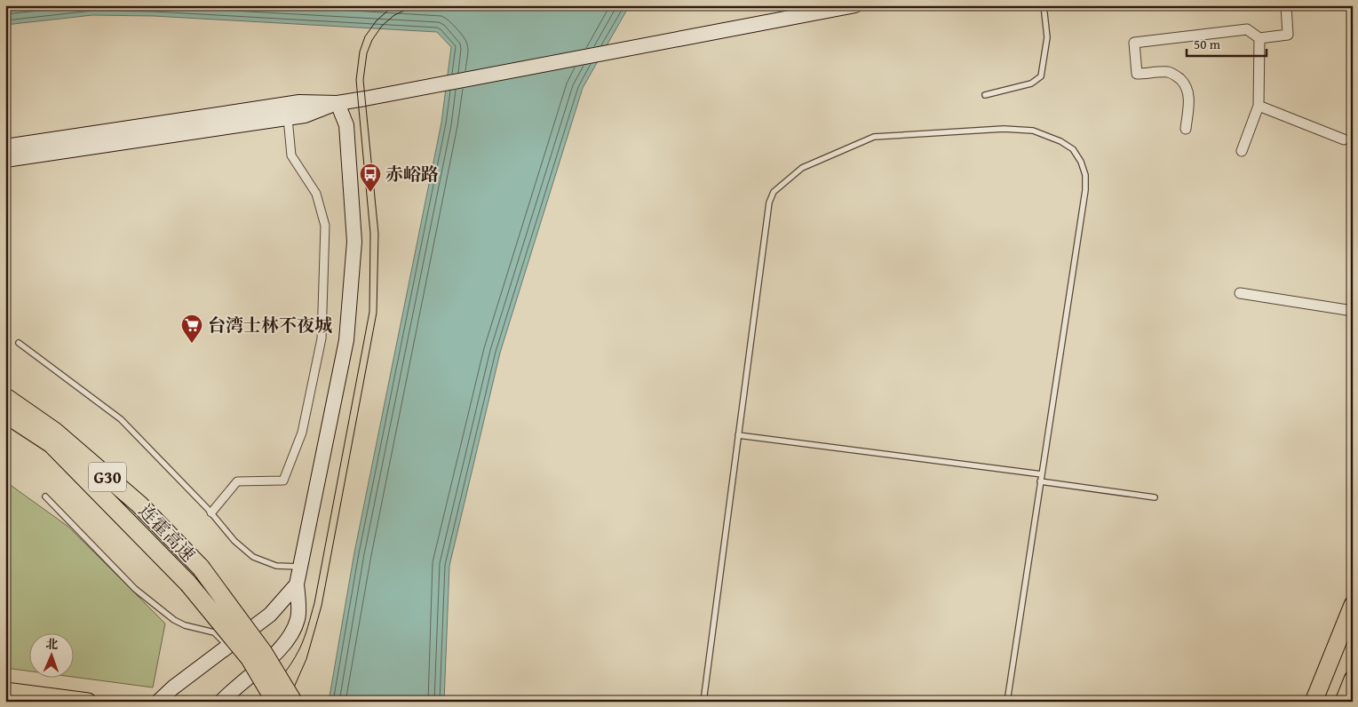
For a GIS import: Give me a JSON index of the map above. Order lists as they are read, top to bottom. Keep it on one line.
{"streets":{"highway":["G30","连霍高速"]},"places":{"bus stop":["赤峪路"],"supermarket":["台湾士林不夜城"]},"scale_bar":"50 m","north":"top"}
